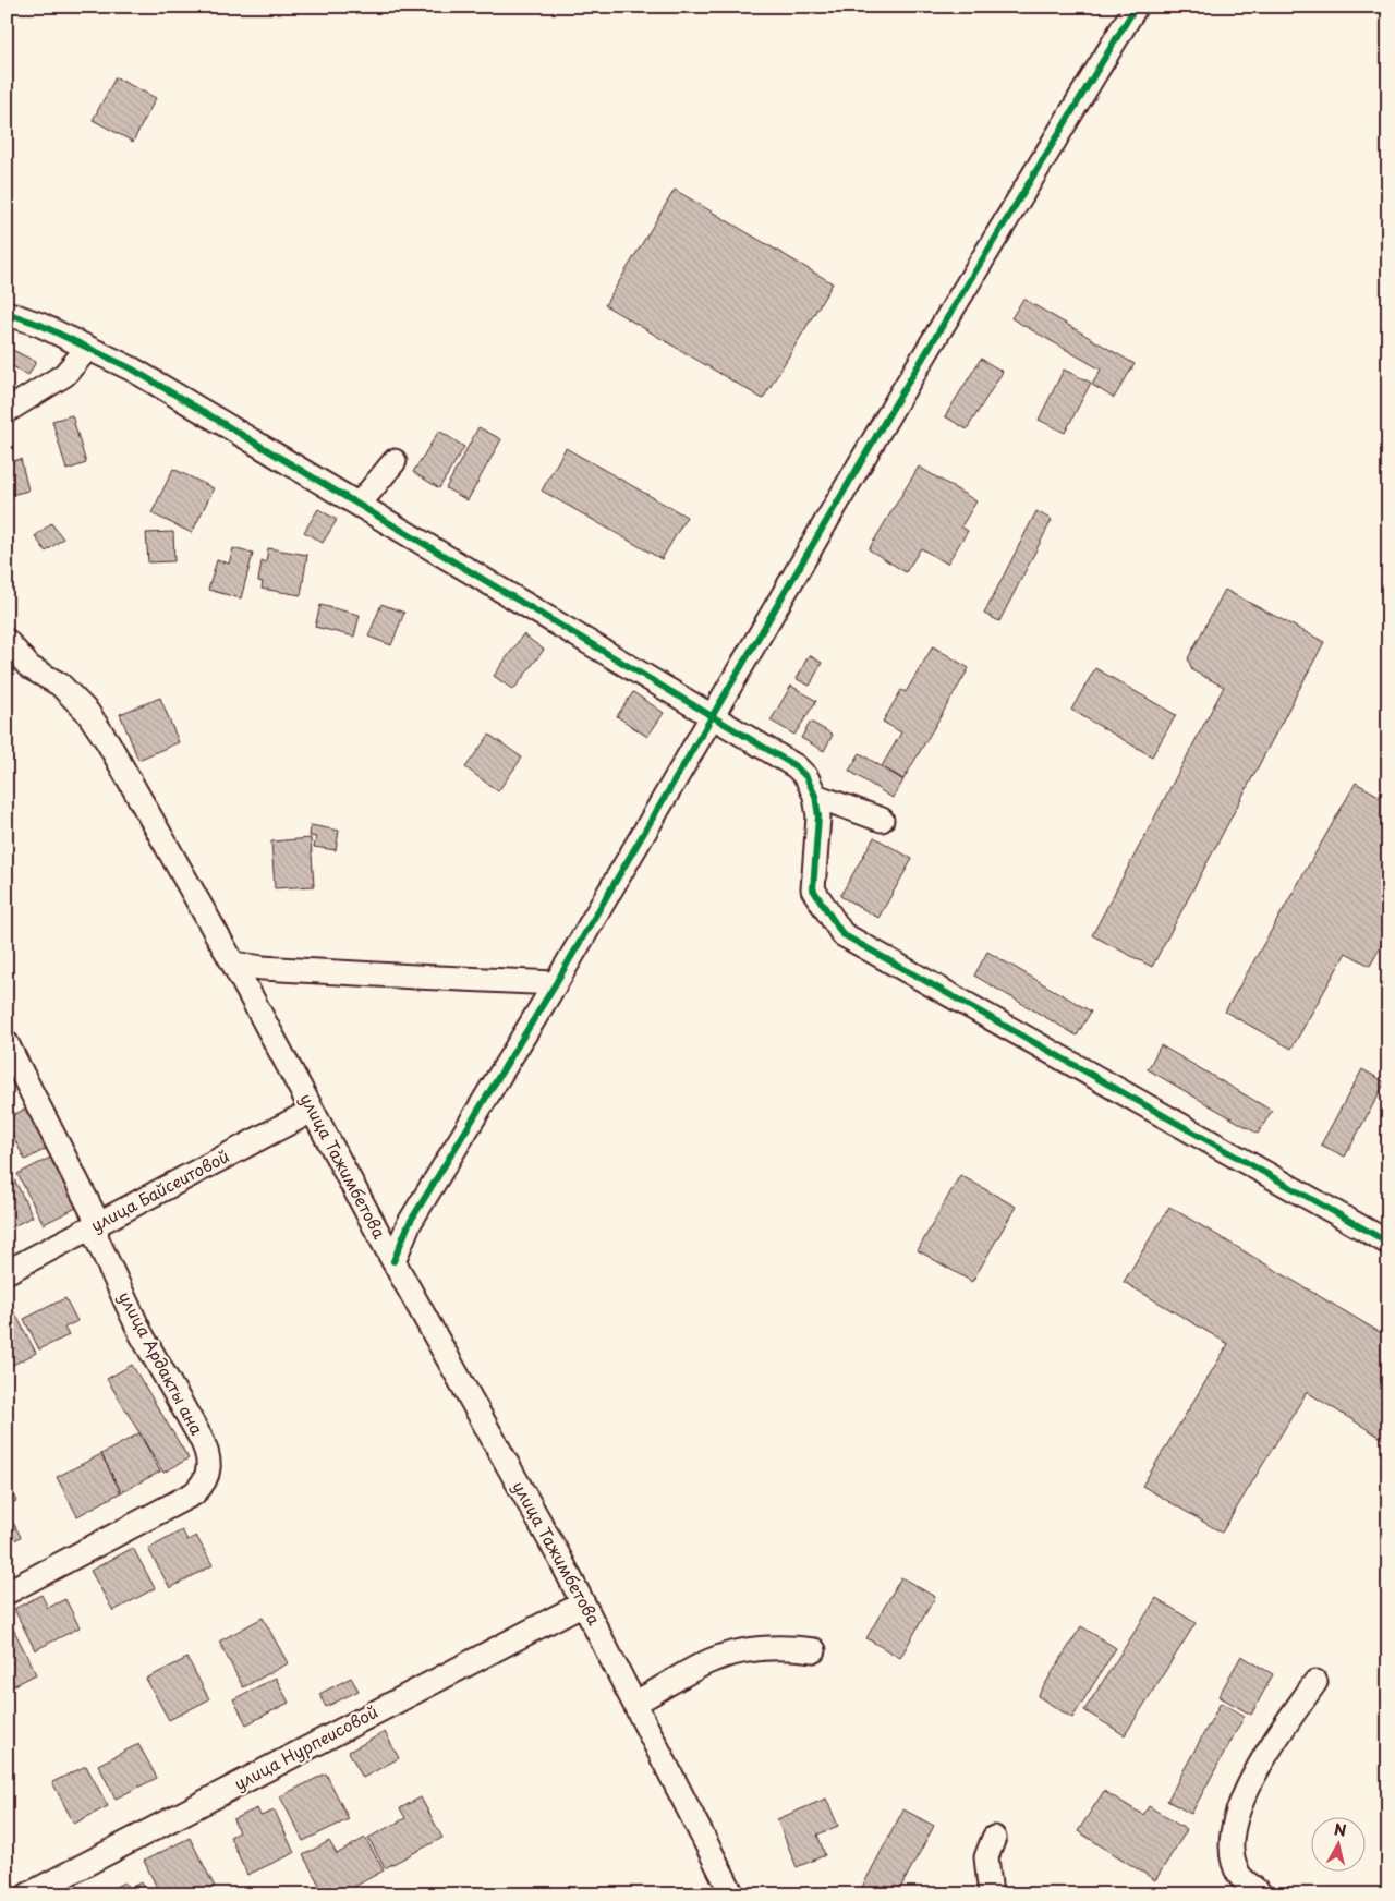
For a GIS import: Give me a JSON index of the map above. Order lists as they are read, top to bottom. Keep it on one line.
{"streets":{"street":["улица Тажимбетова","улица Байсеитовой","улица Ардакты ана","улица Нурпеисовой"]},"crossings":[["улица Тажимбетова","улица Байсеитовой"],["улица Тажимбетова","улица Нурпеисовой"],["улица Байсеитовой","улица Ардакты ана"]],"north":"top"}
